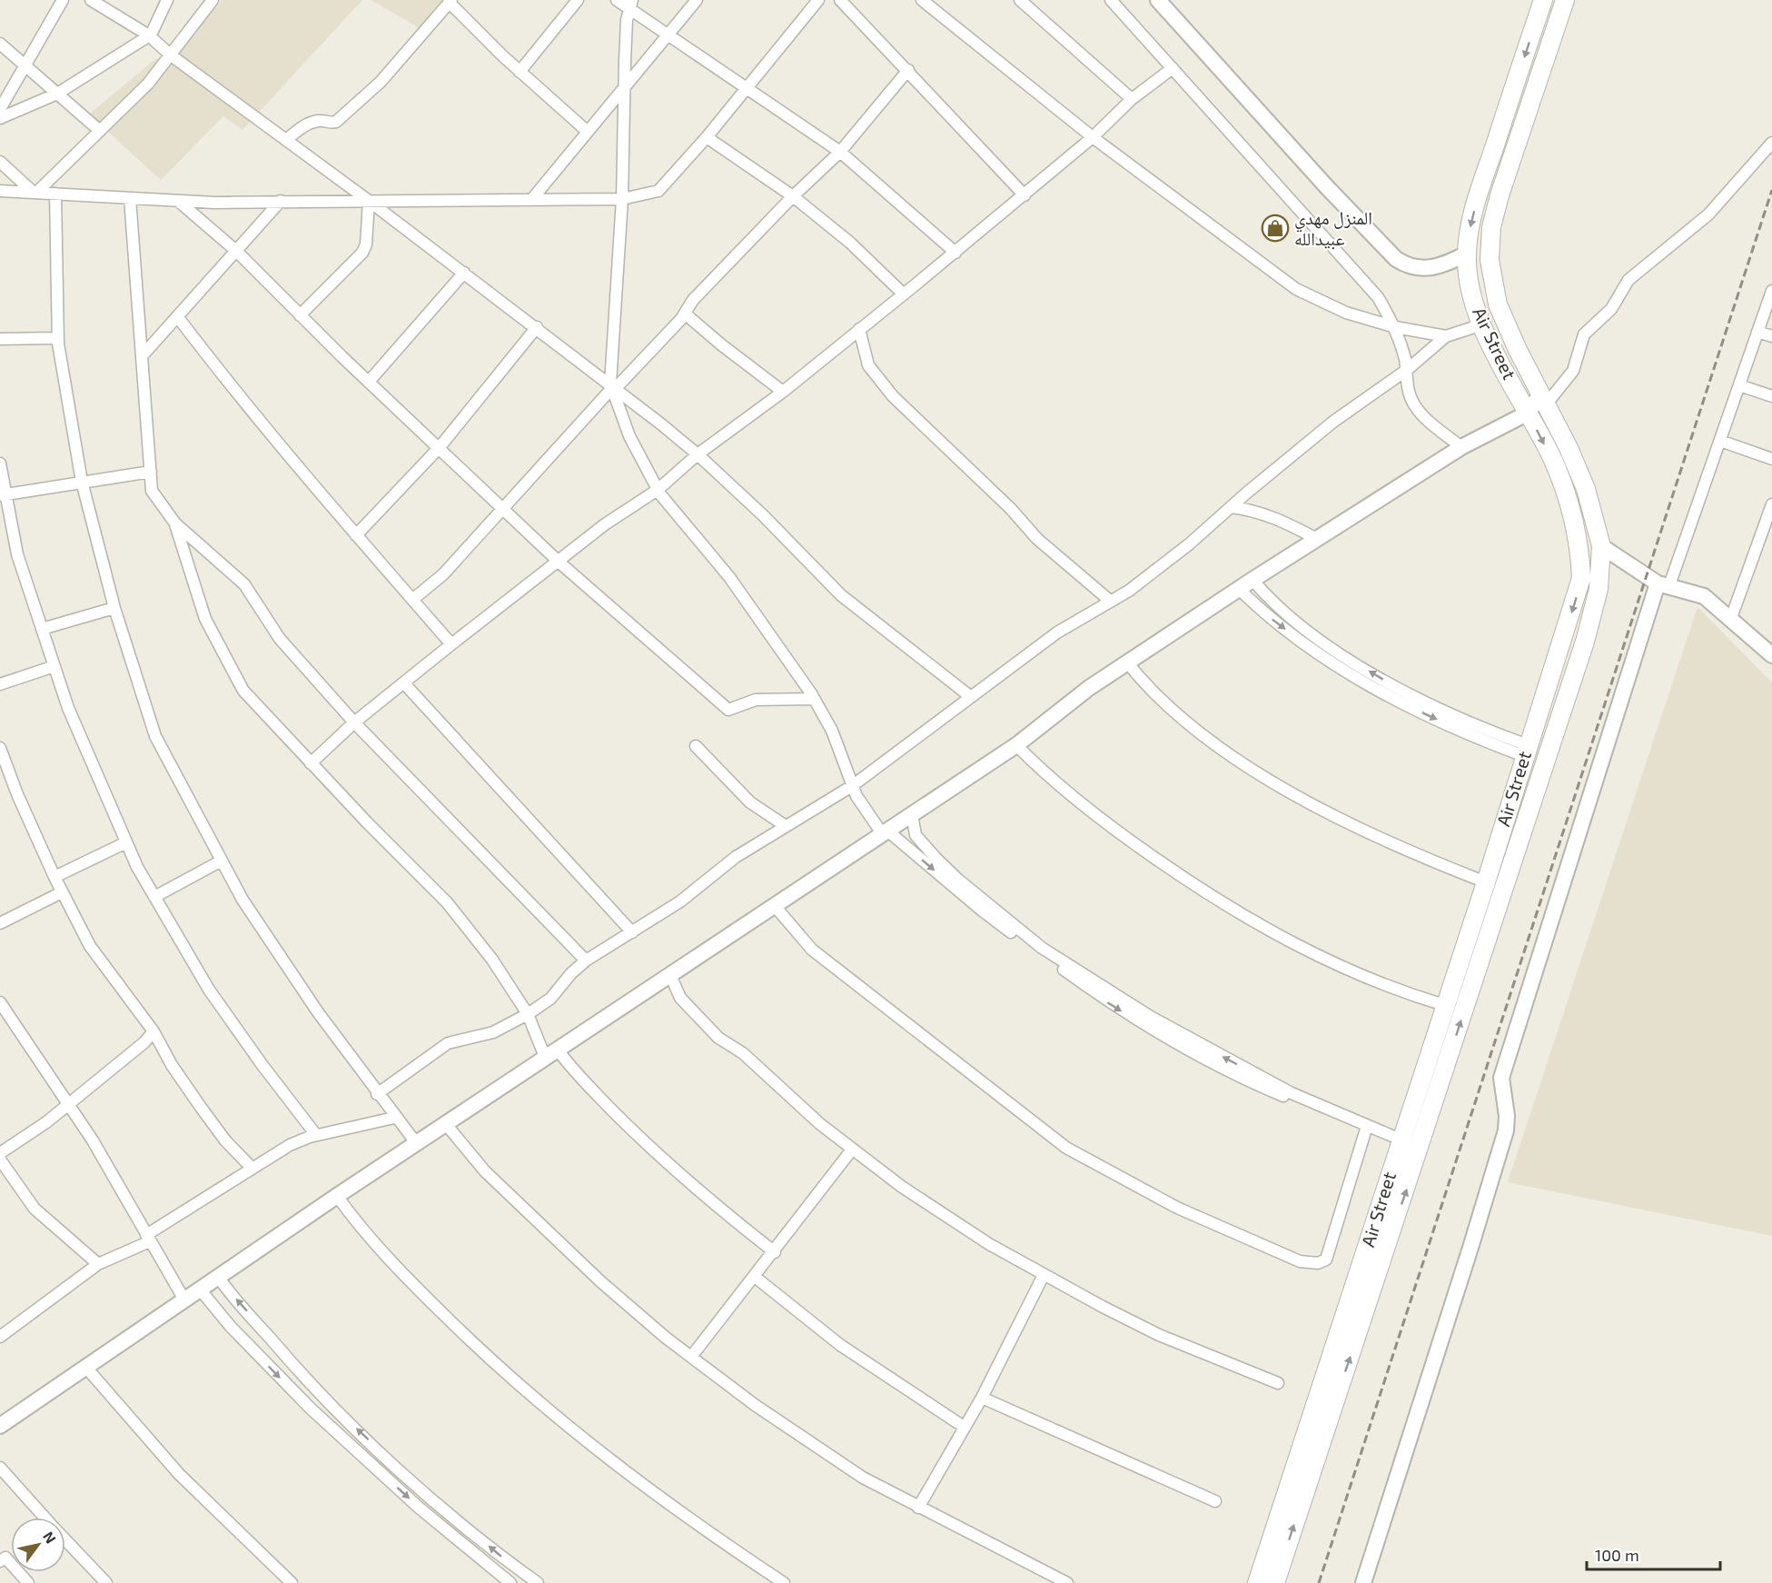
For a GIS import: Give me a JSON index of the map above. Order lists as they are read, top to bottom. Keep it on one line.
{"streets":{"main road":["Air Street"]},"places":{"shop":["المنزل مهدي عبيدالله"]},"scale_bar":"100 m","north":"top right"}
